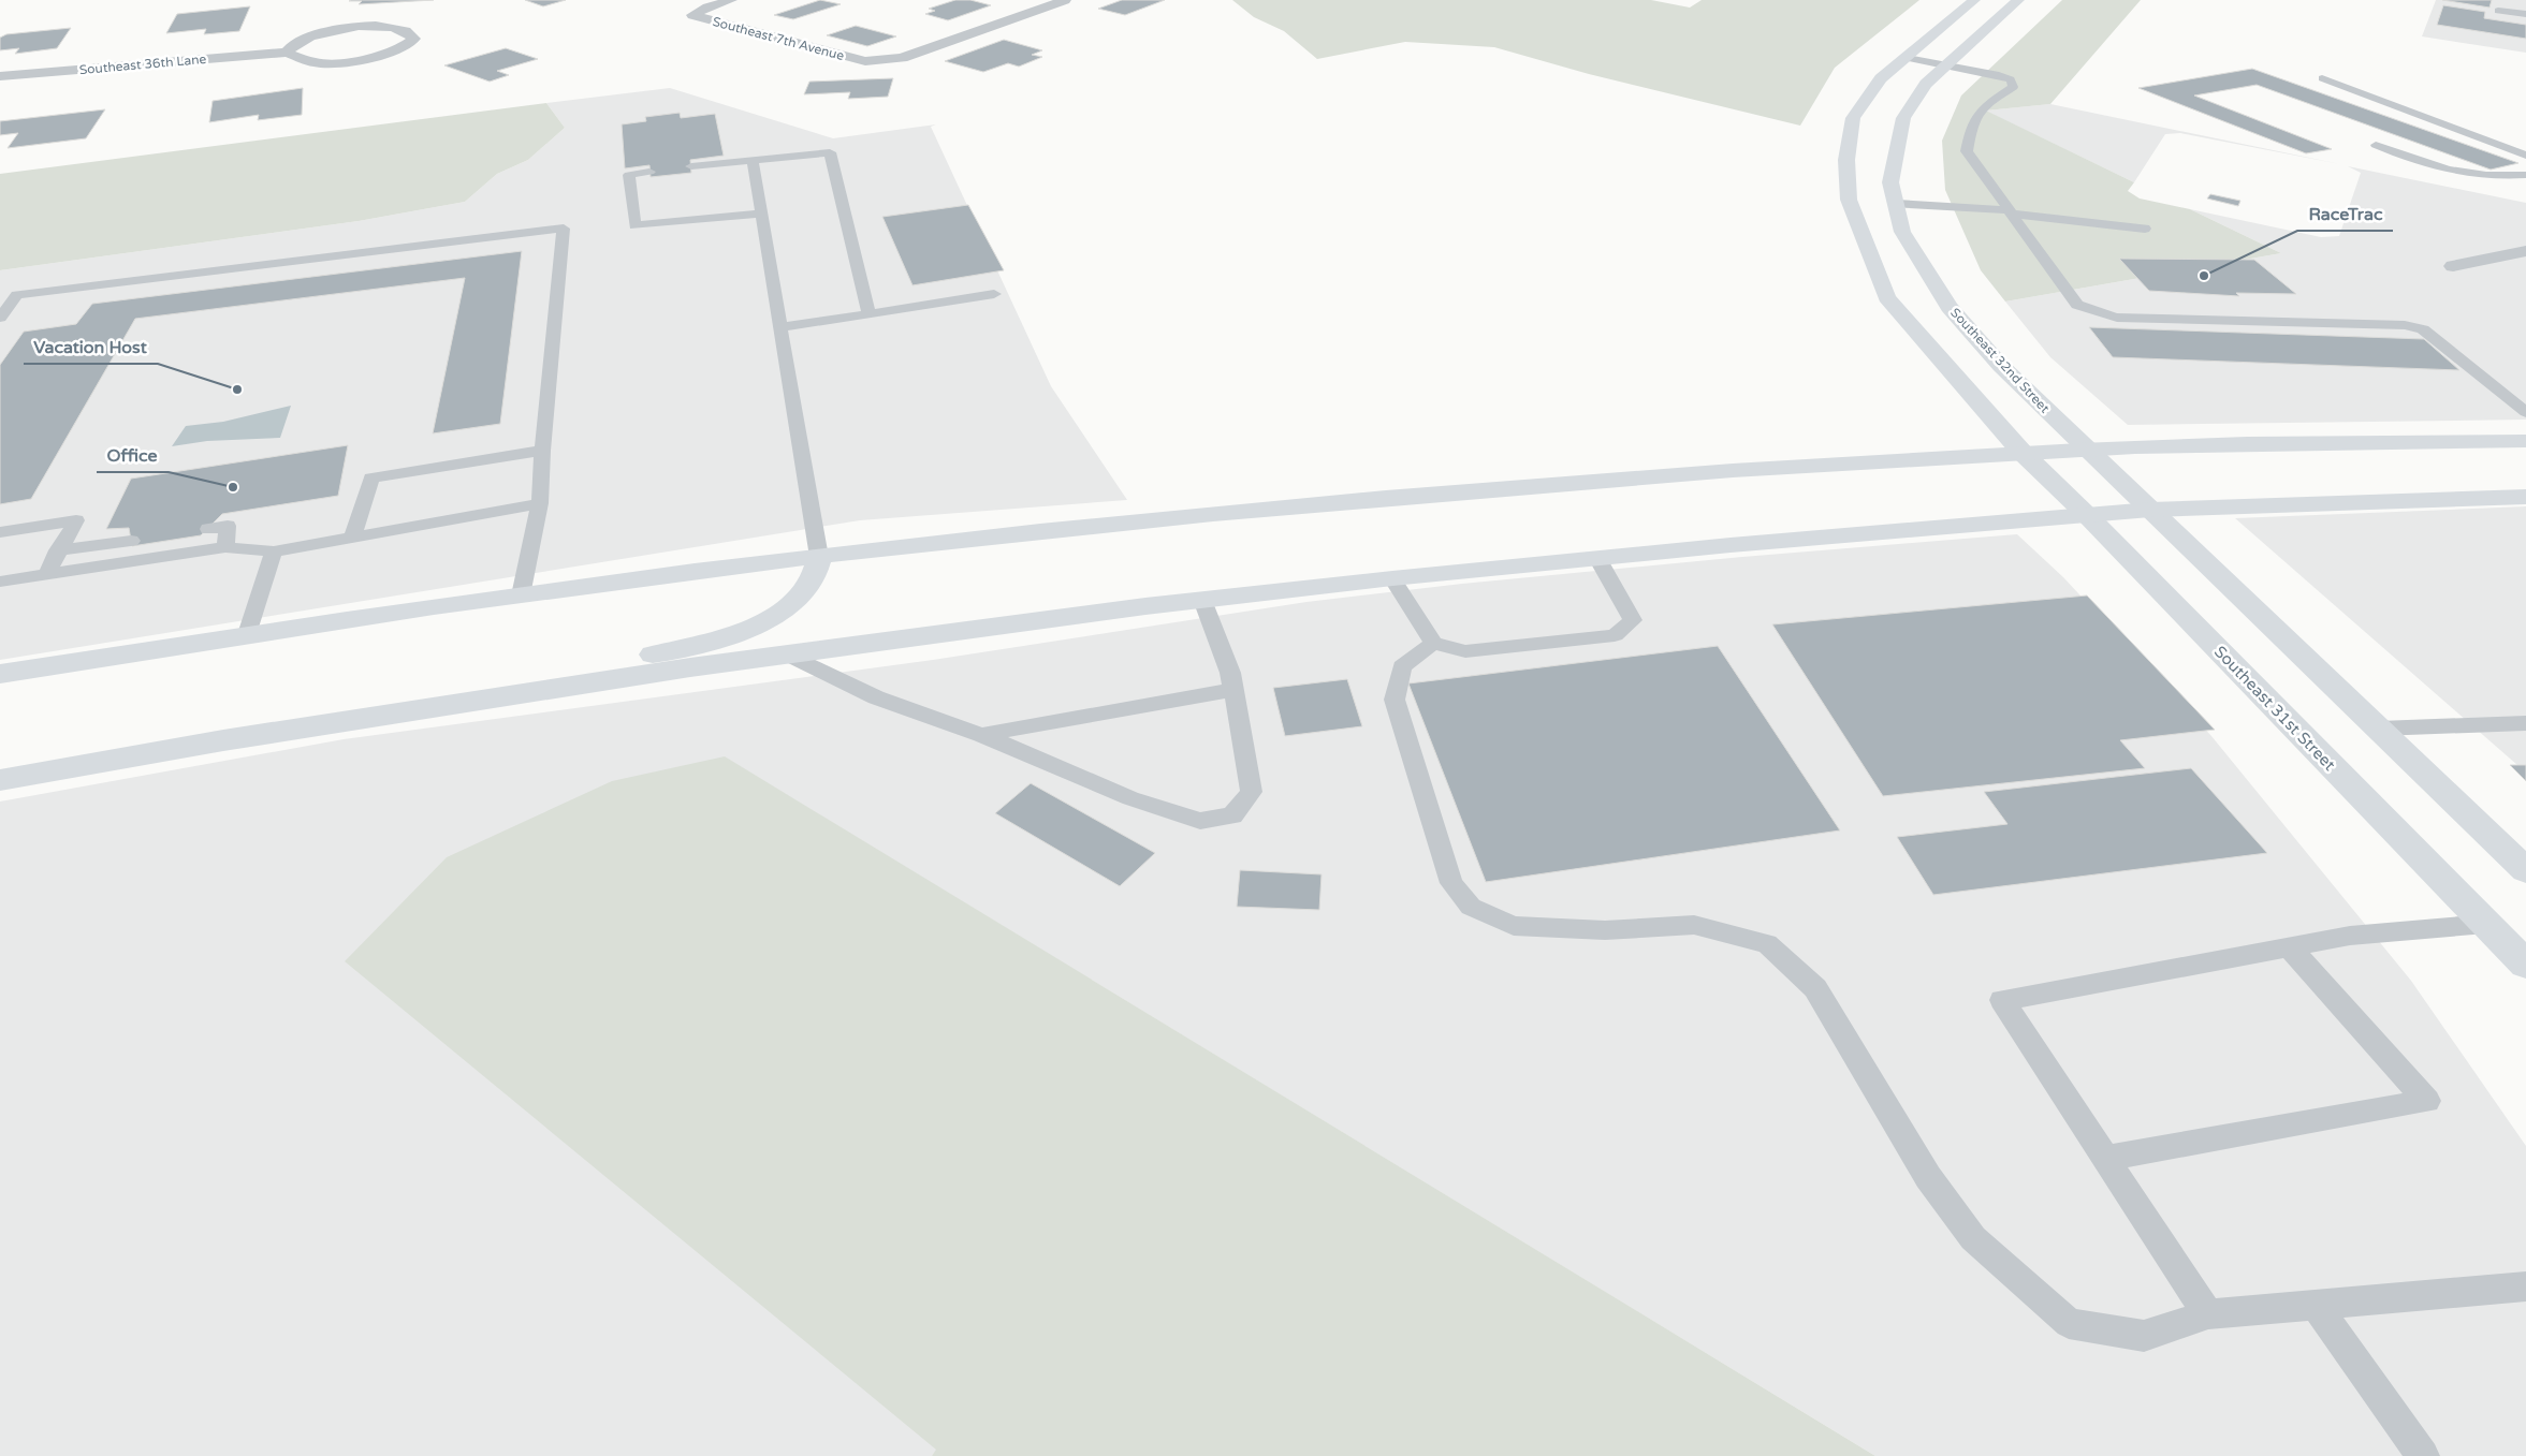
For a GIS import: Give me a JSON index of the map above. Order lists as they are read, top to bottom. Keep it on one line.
{"streets":{"main road":["Southeast 32nd Street","Southeast 31st Street"],"street":["Southeast 7th Avenue","Southeast 36th Lane"]},"places":["RaceTrac","Vacation Host","Office"]}
